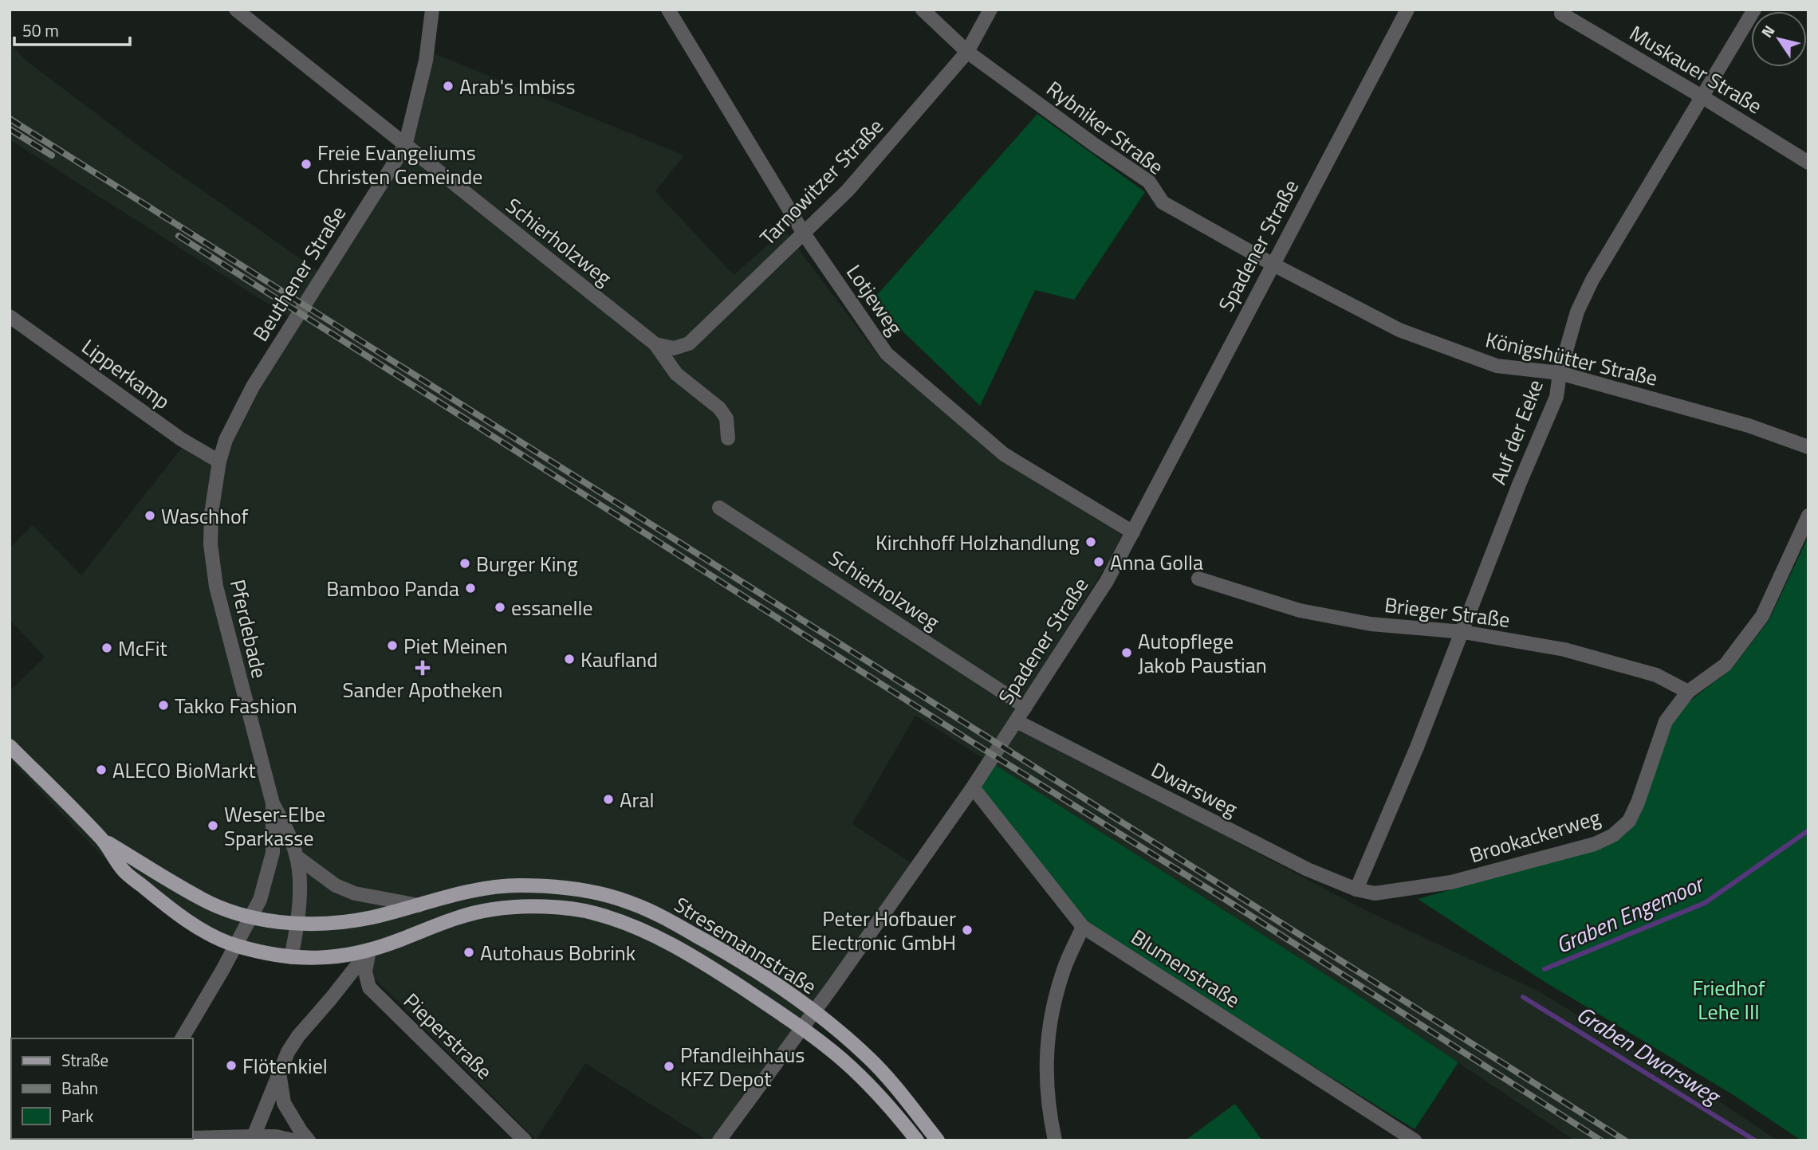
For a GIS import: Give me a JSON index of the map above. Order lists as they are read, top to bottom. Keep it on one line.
{"streets":{"main road":["Stresemannstraße"],"street":["Muskauer Straße","Rybniker Straße","Tarnowitzer Straße","Schierholzweg","Spadener Straße","Beuthener Straße","Lotjeweg","Königshütter Straße","Lipperkamp","Auf der Eeke","Brieger Straße","Pferdebade","Dwarsweg","Brookackerweg","Blumenstraße","Pieperstraße"]},"crossings":[["Muskauer Straße","Auf der Eeke"],["Rybniker Straße","Tarnowitzer Straße"],["Rybniker Straße","Spadener Straße"],["Rybniker Straße","Königshütter Straße"],["Tarnowitzer Straße","Schierholzweg"],["Tarnowitzer Straße","Lotjeweg"],["Schierholzweg","Spadener Straße"],["Schierholzweg","Beuthener Straße"],["Spadener Straße","Lotjeweg"],["Spadener Straße","Königshütter Straße"],["Spadener Straße","Dwarsweg"],["Spadener Straße","Stresemannstraße"],["Spadener Straße","Blumenstraße"],["Beuthener Straße","Lipperkamp"],["Beuthener Straße","Pferdebade"],["Königshütter Straße","Auf der Eeke"],["Lipperkamp","Pferdebade"],["Auf der Eeke","Brieger Straße"],["Auf der Eeke","Dwarsweg"],["Auf der Eeke","Brookackerweg"],["Brieger Straße","Brookackerweg"],["Pferdebade","Stresemannstraße"],["Dwarsweg","Brookackerweg"],["Stresemannstraße","Pieperstraße"]],"water":["Graben Engemoor","Graben Dwarsweg"],"parks":["Friedhof Lehe III"],"places":{"other":["Arab's Imbiss","Freie Evangeliums Christen Gemeinde","Waschhof","Kirchhoff Holzhandlung","Anna Golla","Burger King","Bamboo Panda","essanelle","Piet Meinen","McFit","Autopflege Jakob Paustian","Kaufland","Takko Fashion","ALECO BioMarkt","Aral","Weser-Elbe Sparkasse","Peter Hofbauer Electronic GmbH","Autohaus Bobrink","Flötenkiel","Pfandleihhaus KFZ Depot"],"health":["Sander Apotheken"]},"legend":["Straße","Bahn","Park"],"scale_bar":"50 m","north":"top left"}
